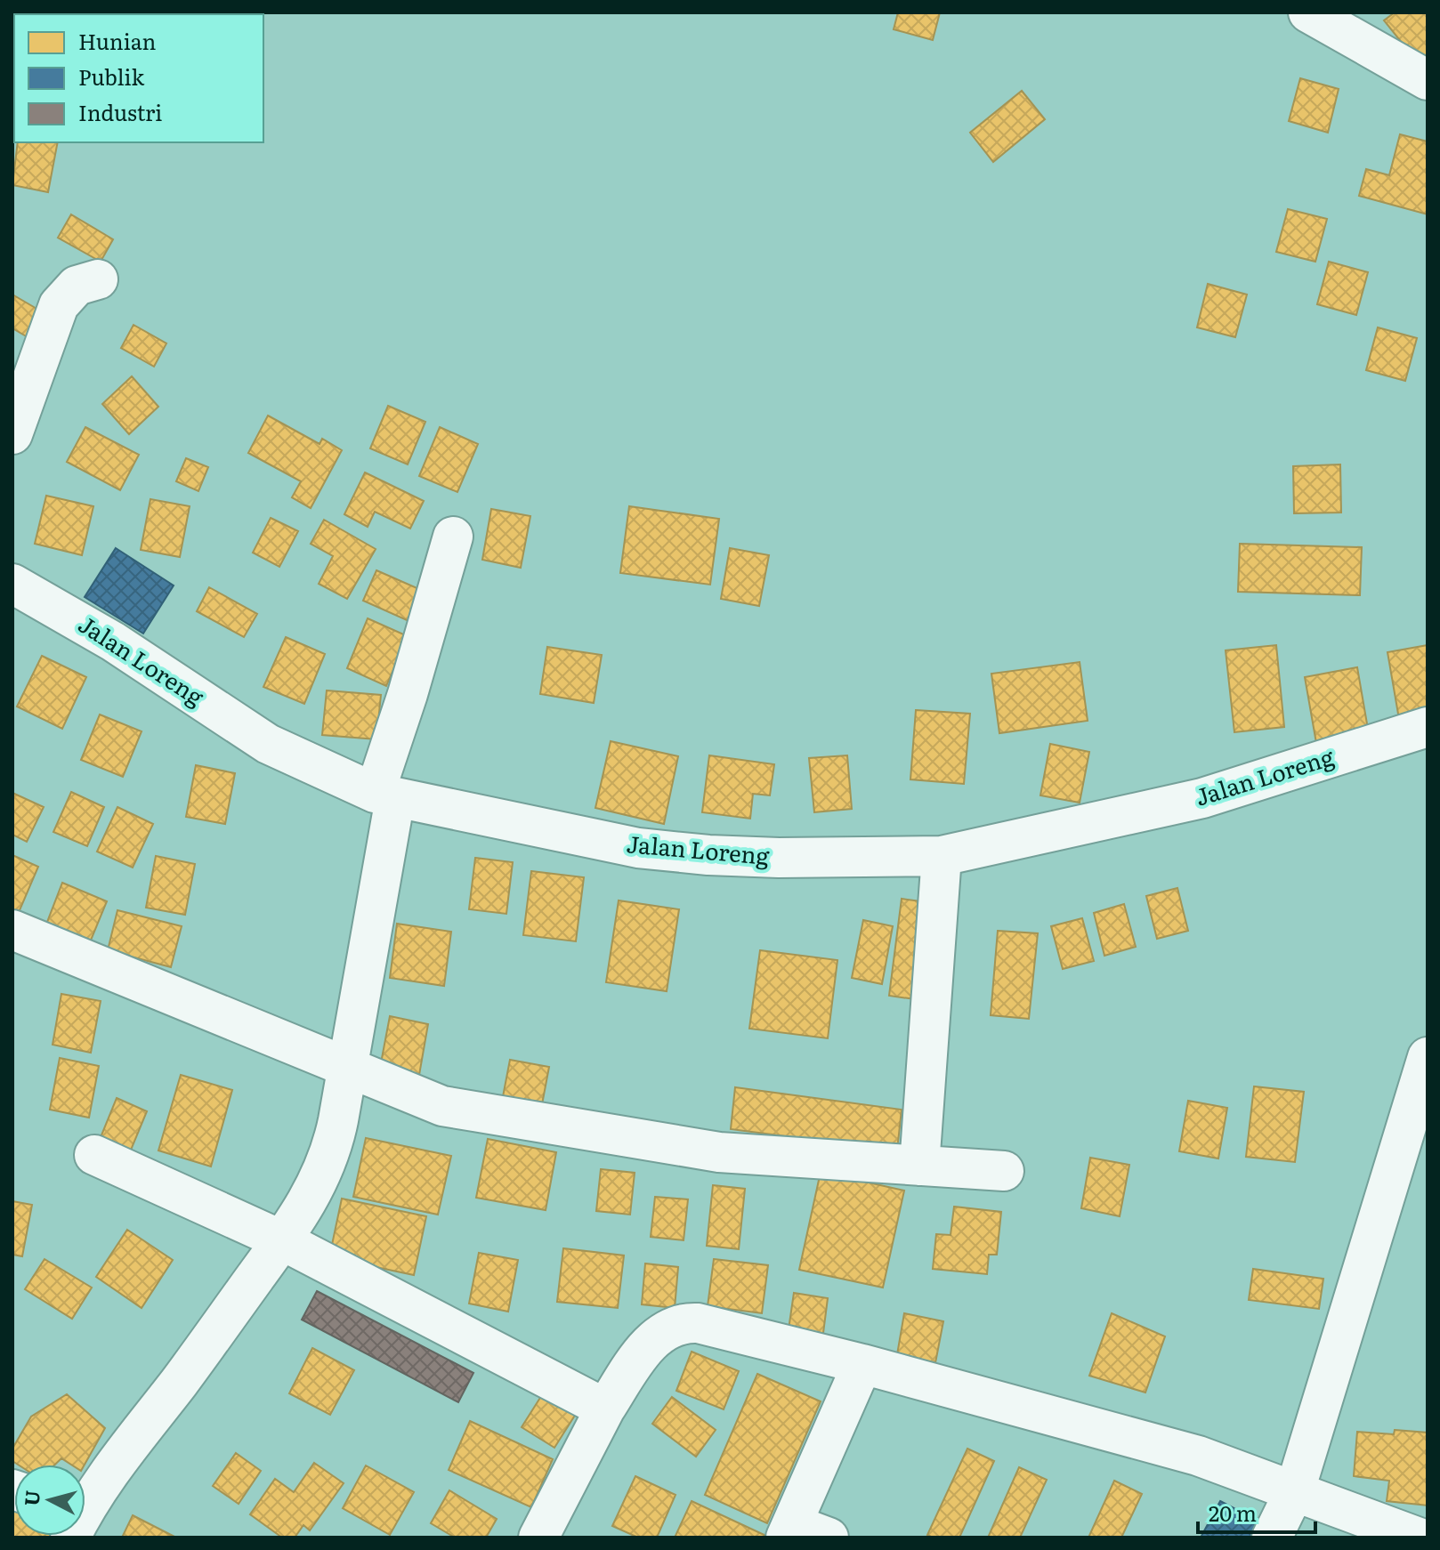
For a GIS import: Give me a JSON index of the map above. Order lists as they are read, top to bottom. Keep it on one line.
{"streets":{"street":["Jalan Loreng"]},"legend":["Hunian","Publik","Industri"],"scale_bar":"20 m","north":"left"}
